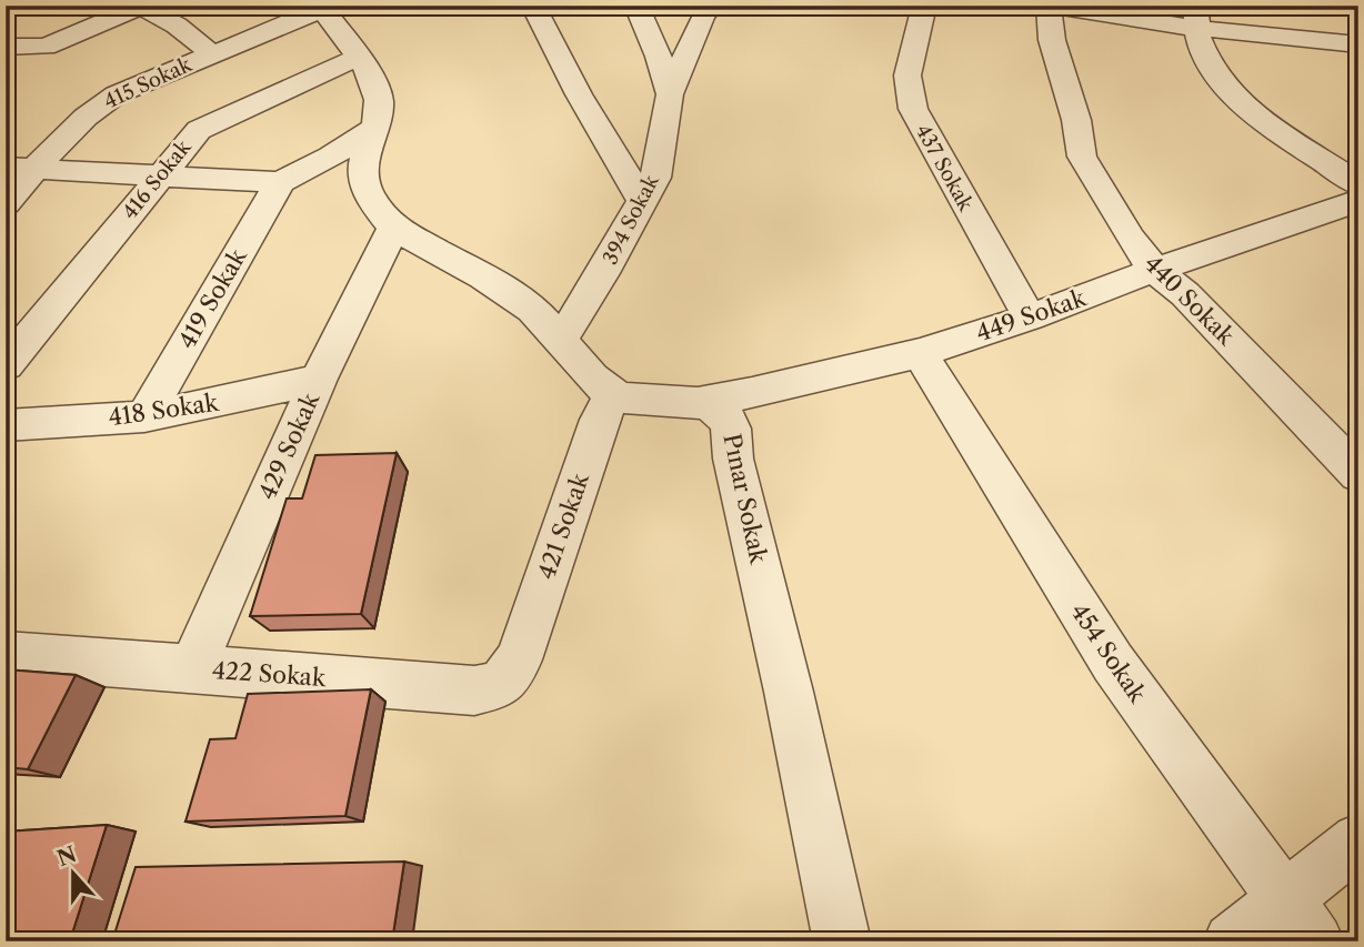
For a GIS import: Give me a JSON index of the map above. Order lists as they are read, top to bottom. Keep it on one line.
{"streets":{"street":["415 Sokak","437 Sokak","416 Sokak","394 Sokak","419 Sokak","440 Sokak","449 Sokak","418 Sokak","429 Sokak","Pınar Sokak","421 Sokak","454 Sokak","422 Sokak"]},"crossings":[["437 Sokak","449 Sokak"],["419 Sokak","418 Sokak"],["440 Sokak","449 Sokak"],["449 Sokak","Pınar Sokak"],["449 Sokak","454 Sokak"],["418 Sokak","429 Sokak"],["429 Sokak","422 Sokak"],["Pınar Sokak","421 Sokak"],["421 Sokak","422 Sokak"]],"north":"top"}
